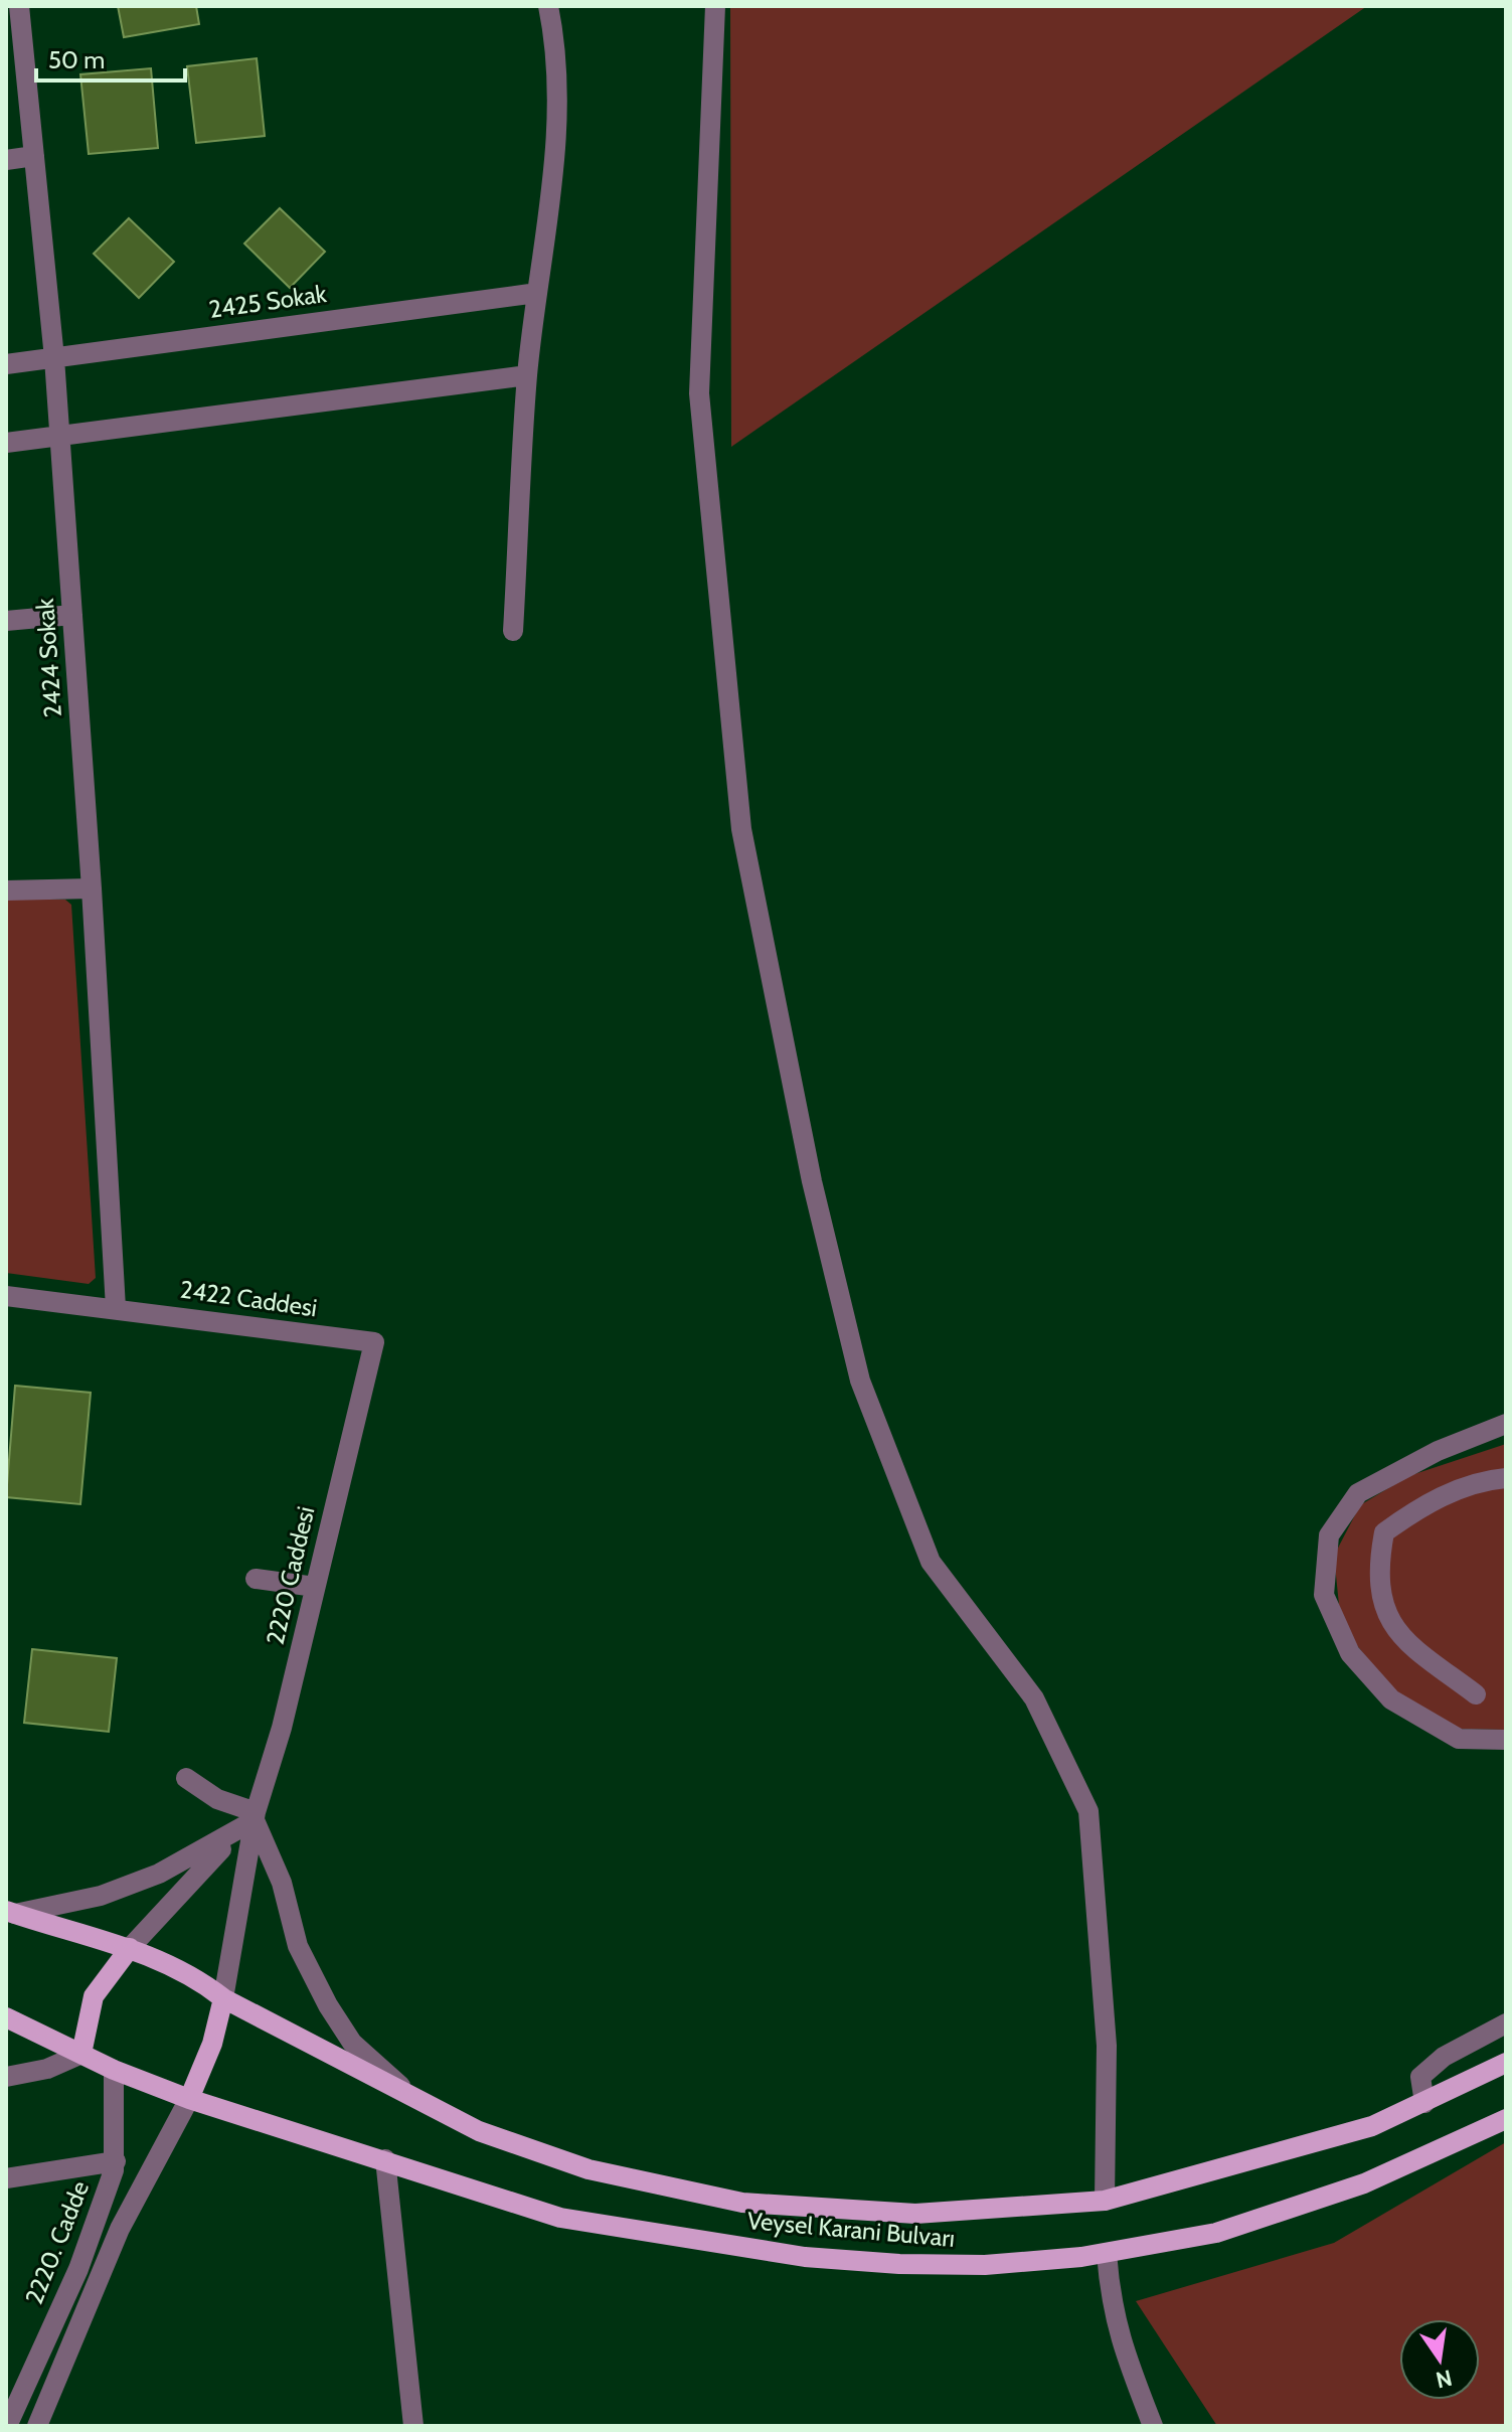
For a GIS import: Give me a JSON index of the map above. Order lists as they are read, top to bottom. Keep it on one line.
{"streets":{"main road":["Veysel Karani Bulvarı"],"street":["2425 Sokak","2424 Sokak","2422 Caddesi","2220 Caddesi","2220. Cadde"]},"crossings":[["2425 Sokak","2424 Sokak"],["2424 Sokak","2422 Caddesi"],["2422 Caddesi","2220 Caddesi"],["2220 Caddesi","Veysel Karani Bulvarı"],["Veysel Karani Bulvarı","2220. Cadde"]],"scale_bar":"50 m","north":"bottom"}
